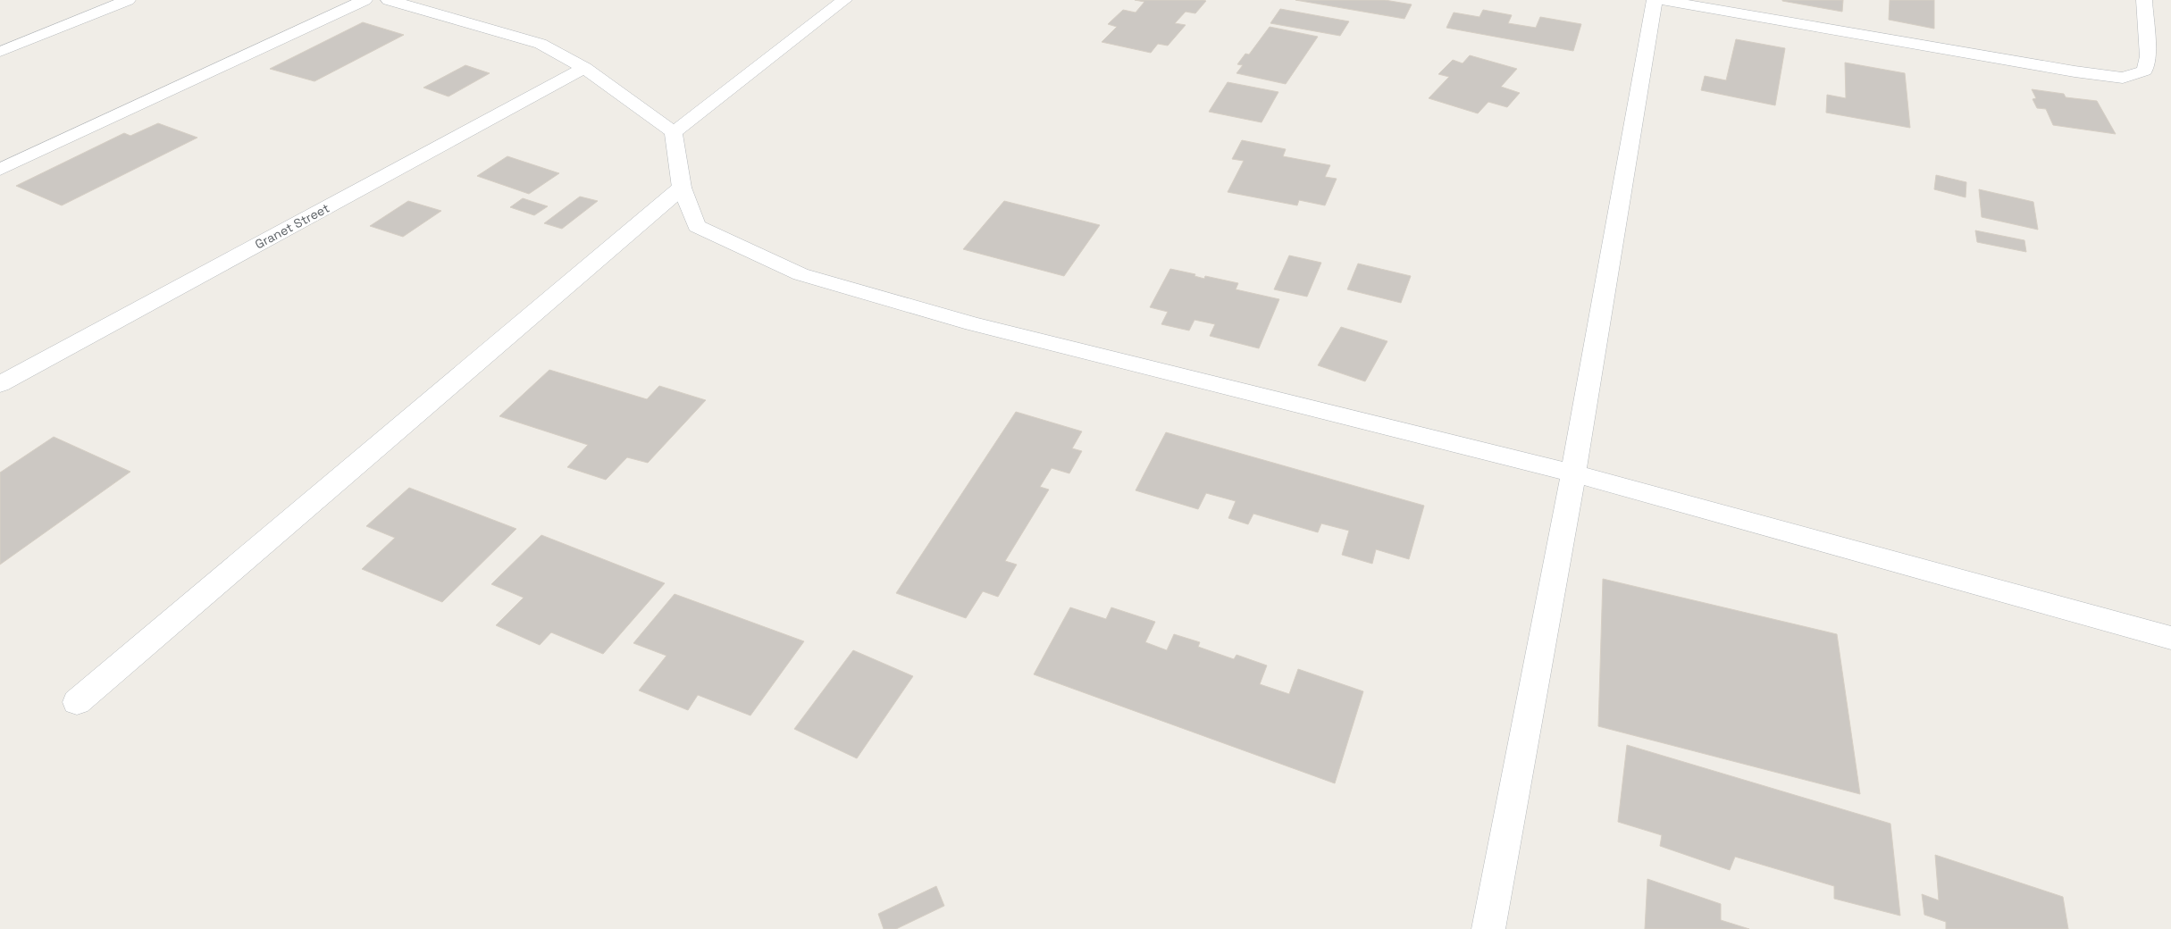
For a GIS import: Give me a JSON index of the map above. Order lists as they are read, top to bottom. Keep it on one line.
{"streets":{"street":["Granet Street"]}}
